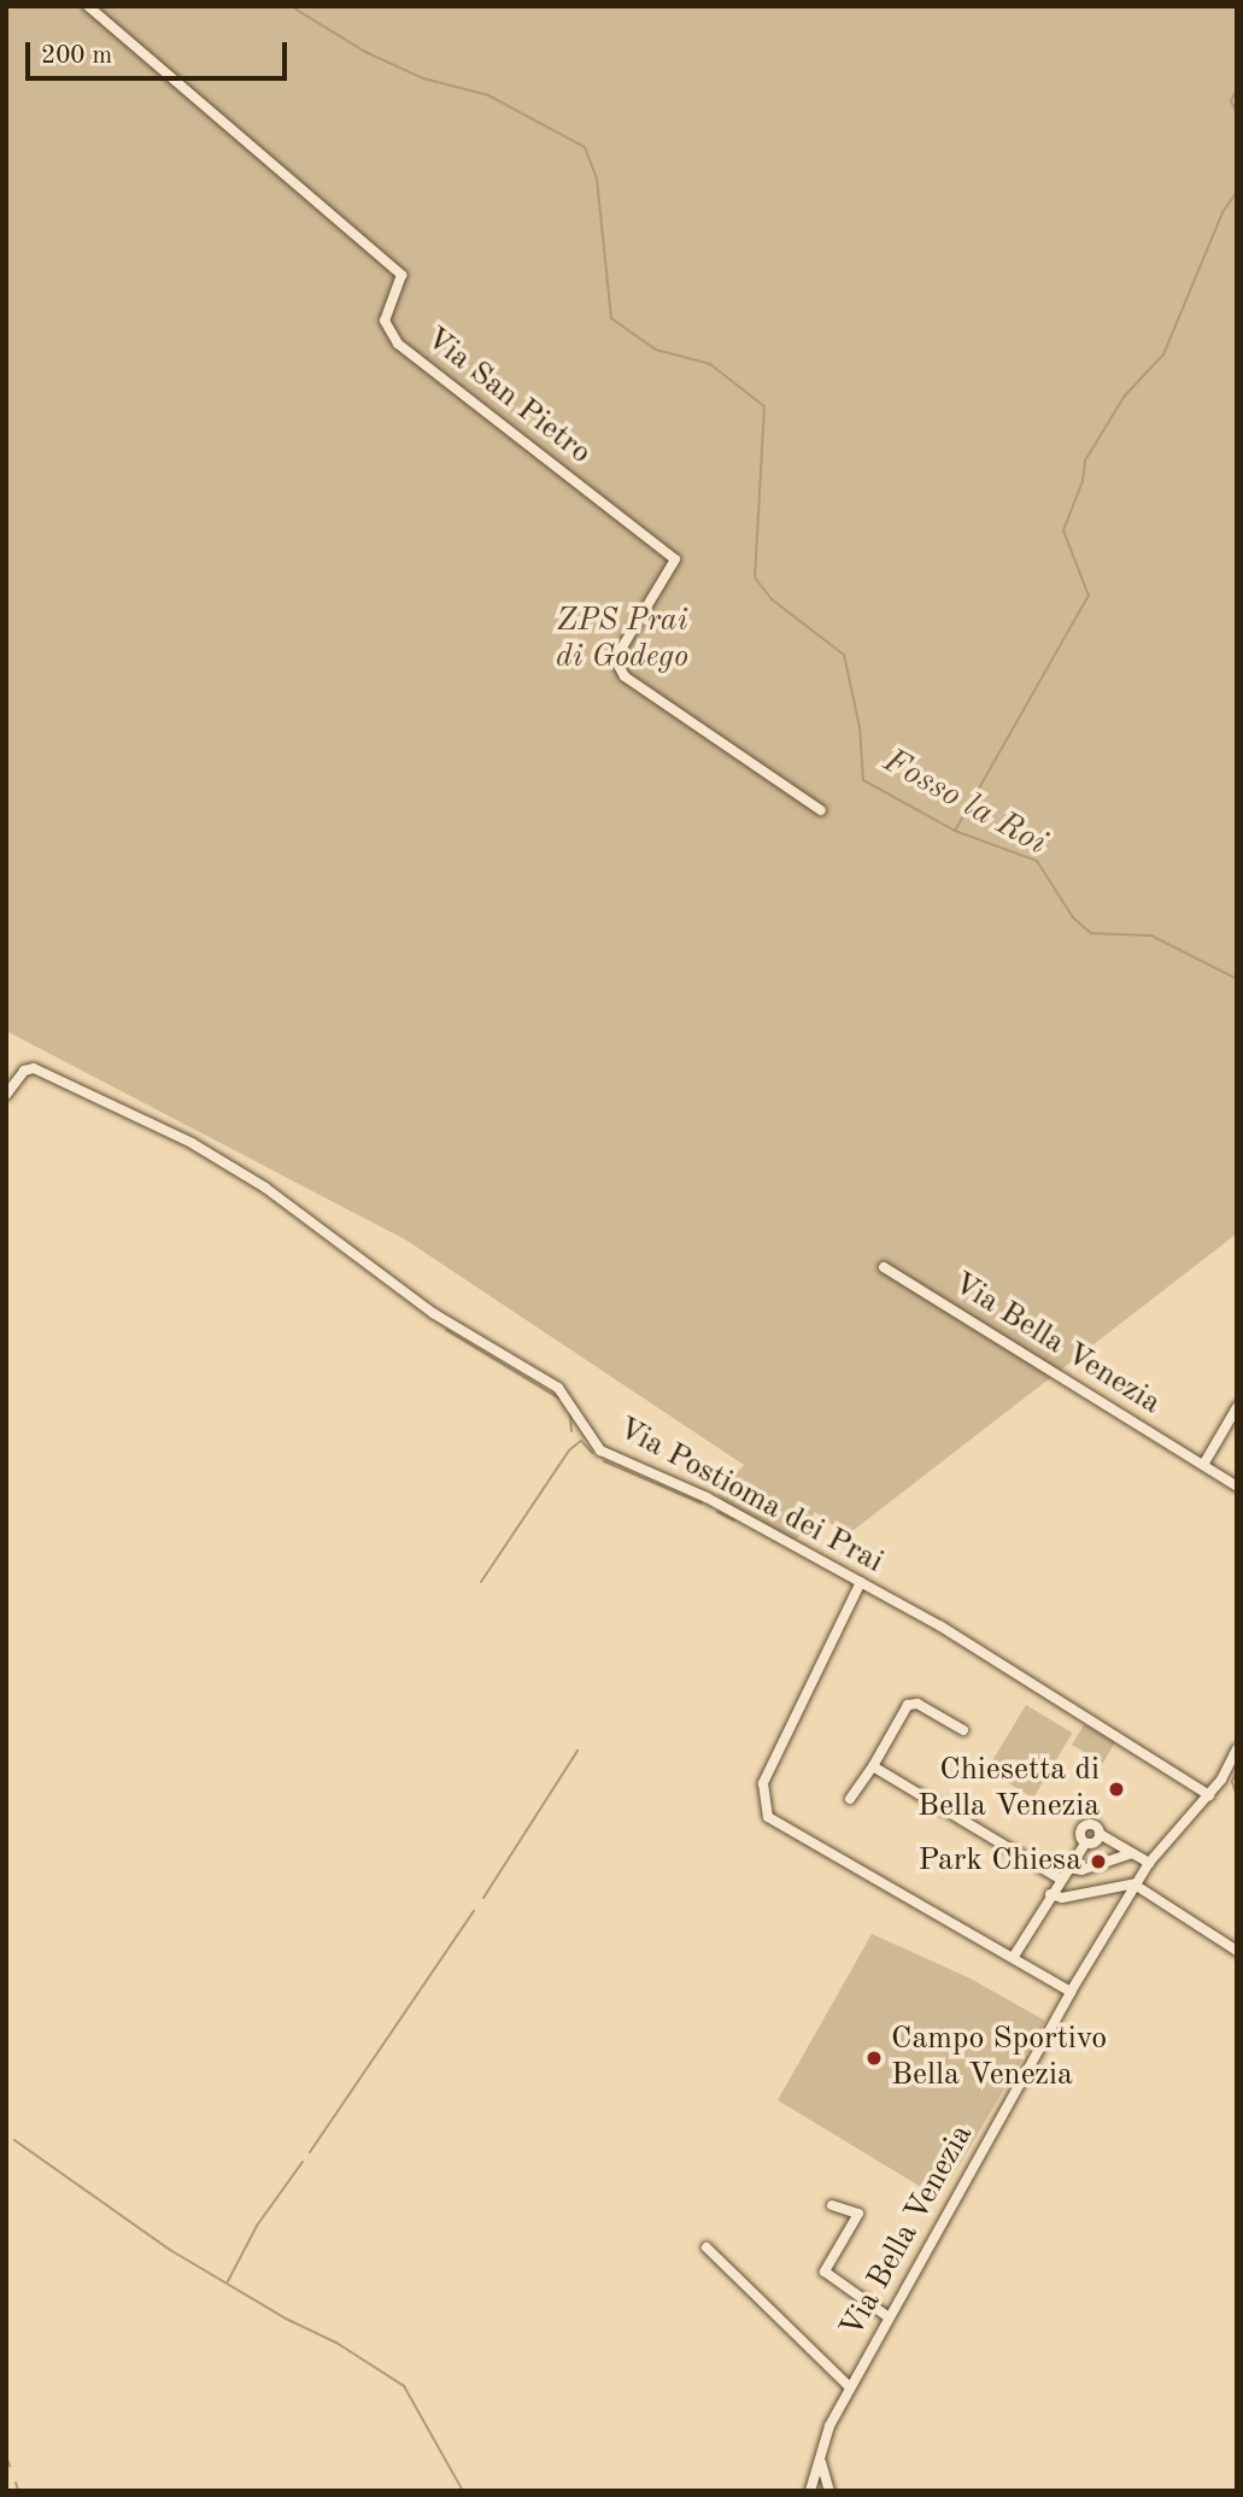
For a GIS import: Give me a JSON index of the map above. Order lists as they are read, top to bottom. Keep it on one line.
{"streets":{"street":["Via San Pietro","Via Bella Venezia","Via Postioma dei Prai"]},"crossings":[["Via Bella Venezia","Via Postioma dei Prai"]],"water":["Fosso la Roi"],"parks":["ZPS Prai di Godego"],"places":["Chiesetta di Bella Venezia","Park Chiesa","Campo Sportivo Bella Venezia"],"scale_bar":"200 m"}
